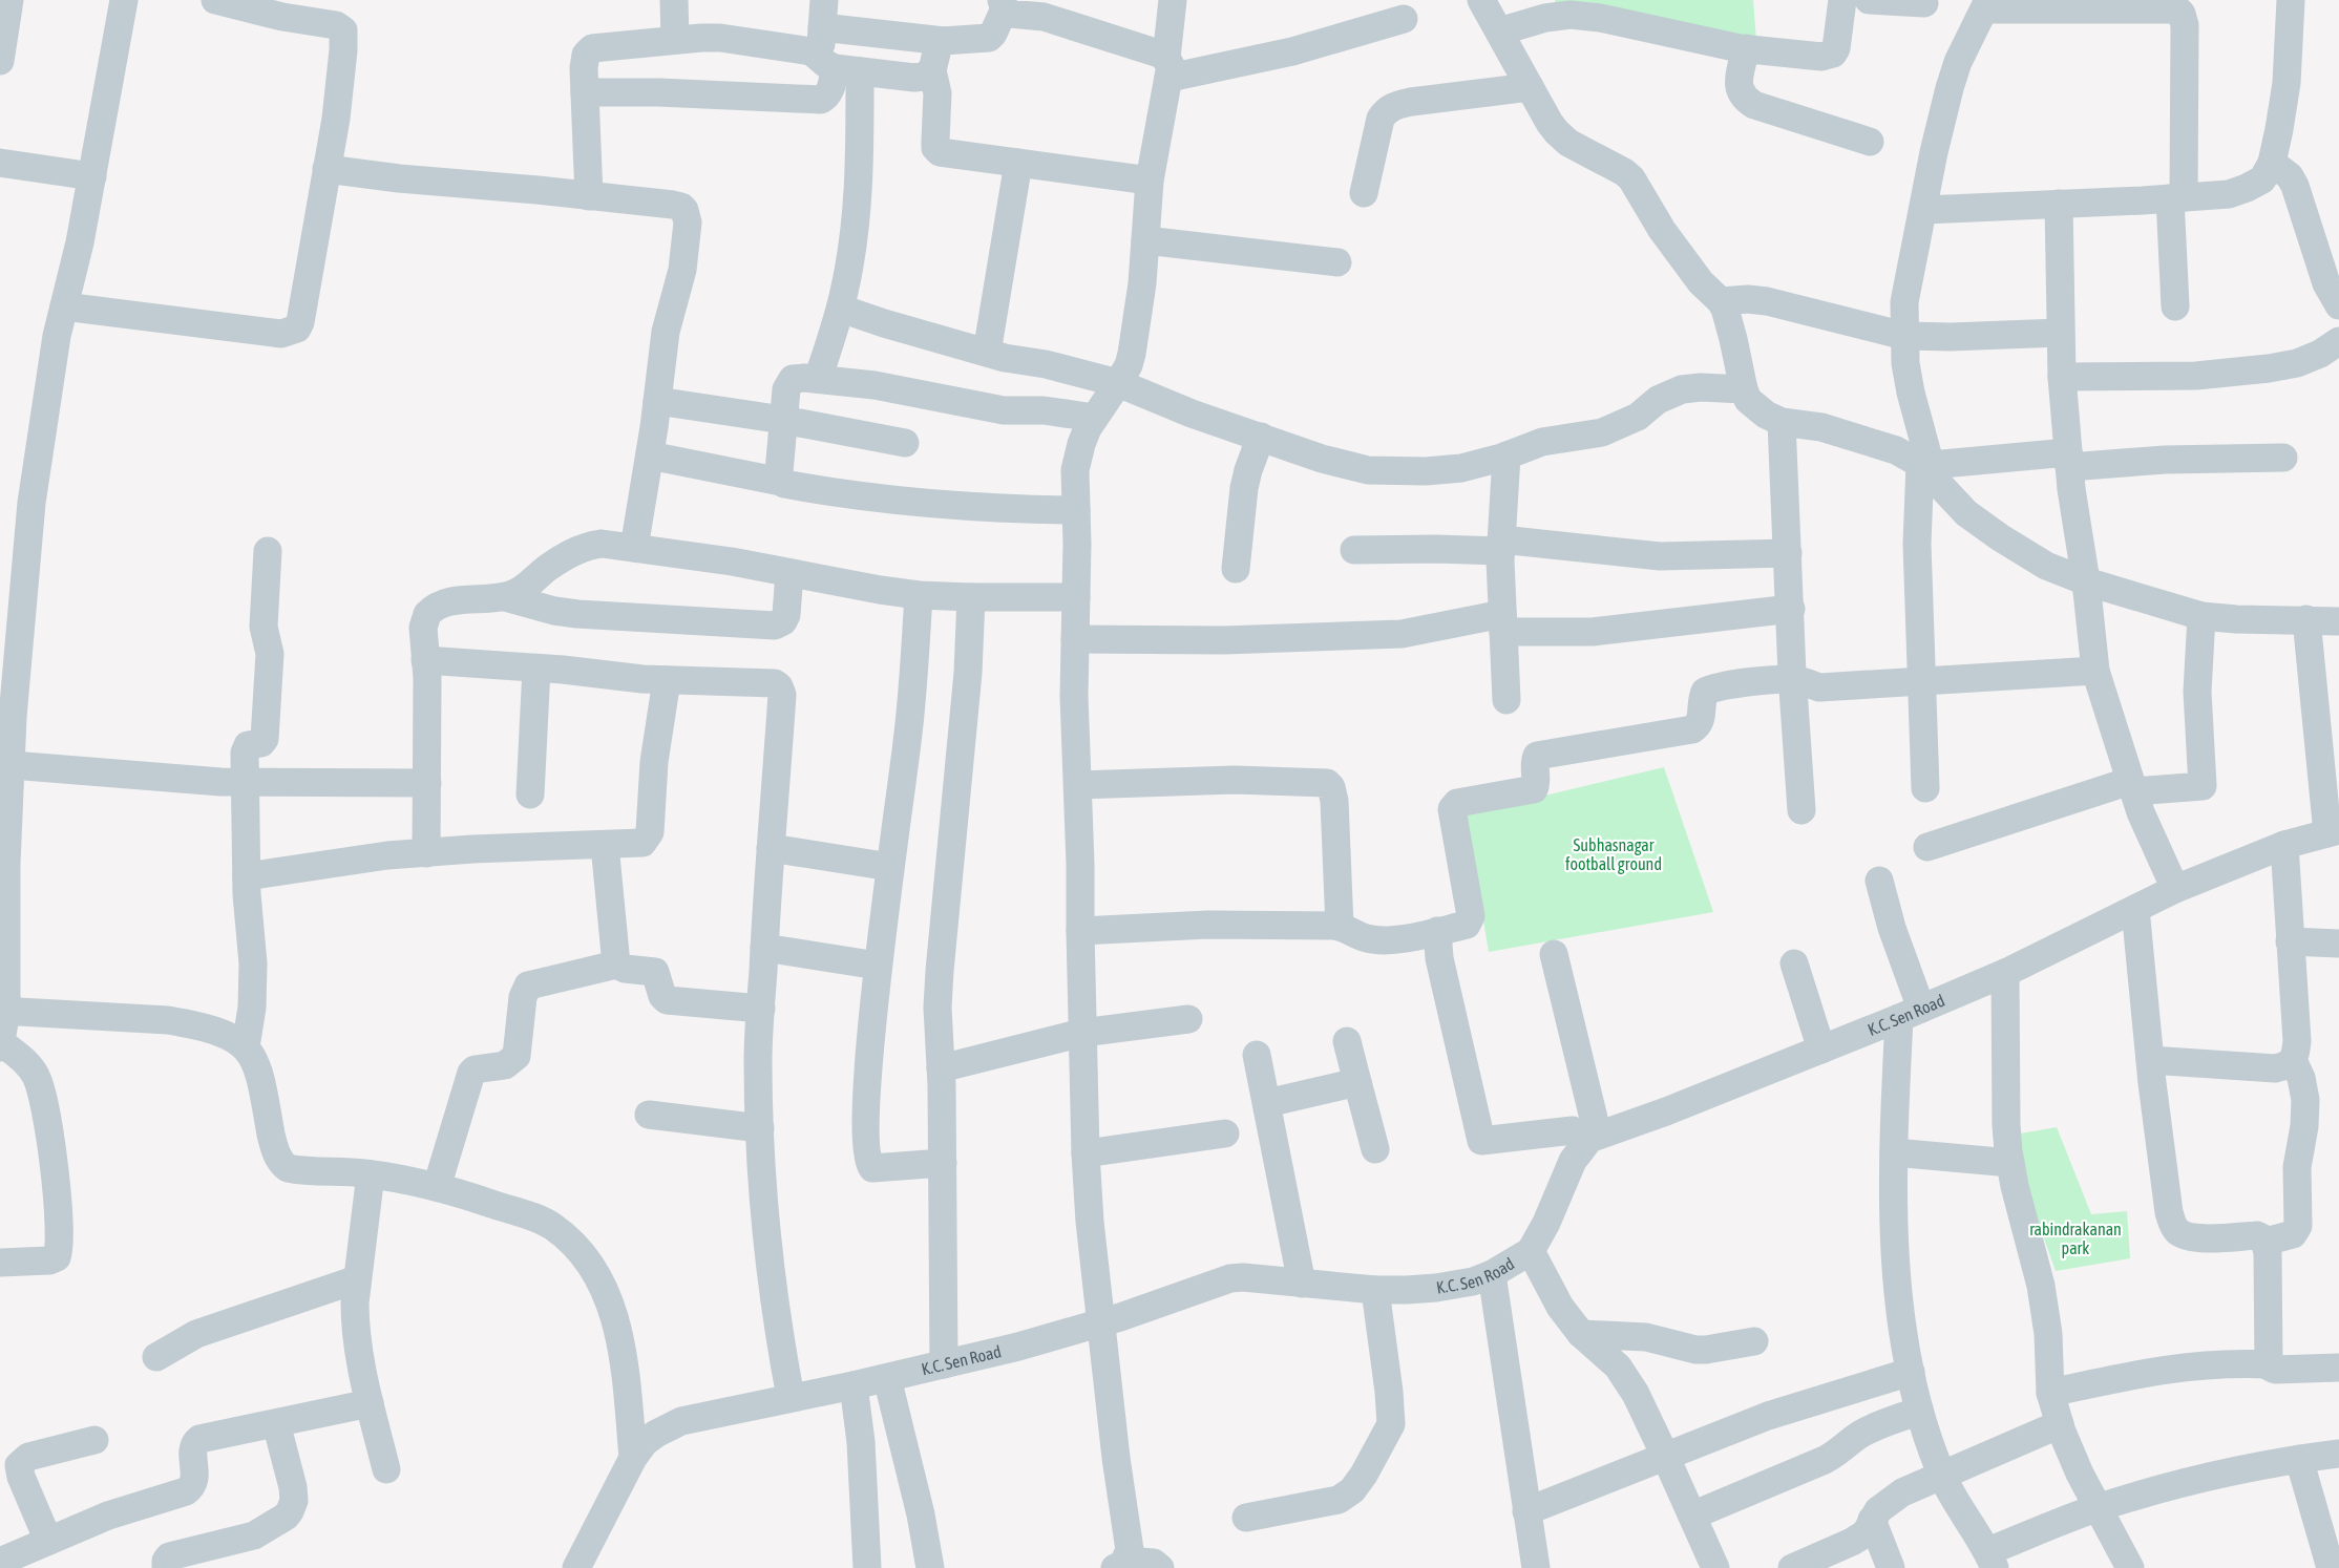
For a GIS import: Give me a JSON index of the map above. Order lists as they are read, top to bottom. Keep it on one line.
{"streets":{"street":["K.C. Sen Road"]},"parks":["Subhasnagar football ground","rabindrakanan park"]}
